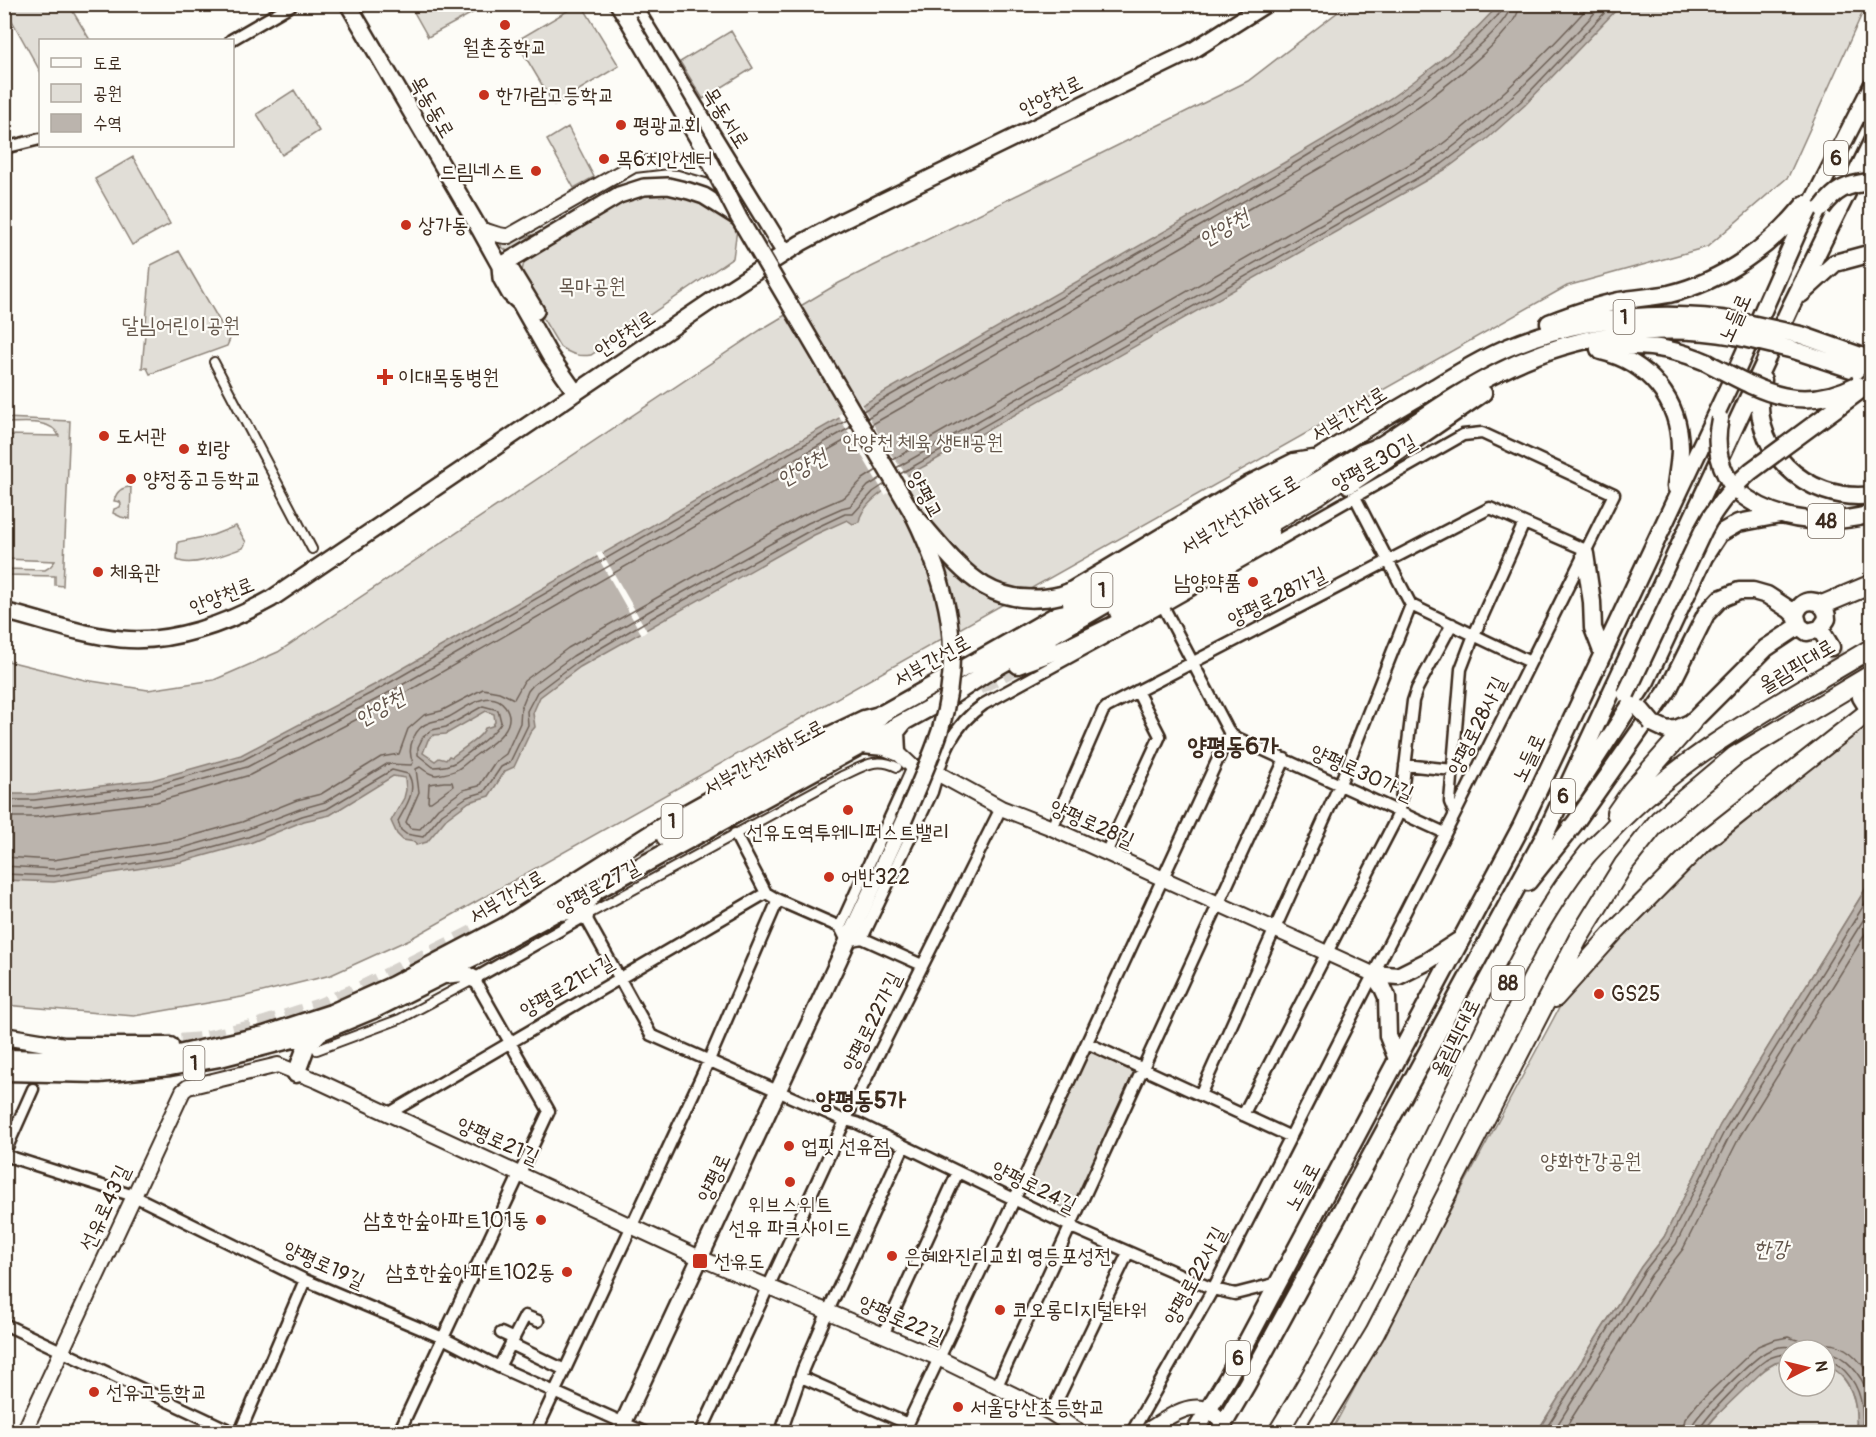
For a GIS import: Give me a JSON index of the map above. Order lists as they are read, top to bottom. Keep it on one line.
{"streets":{"highway":["서부간선지하도로","올림픽대로","88"],"main road":["안양천로","목동동로","목동서로","6","1","노들로","서부간선로","양평교","48","양평로"],"street":["양평로30길","양평로28가길","양평로28사길","양평로30가길","양평로28길","양평로27길","양평로21다길","양평로22가길","양평로21길","양평로24길","선유로43길","양평로19길","양평로22사길","양평로22길"]},"crossings":[["안양천로","목동동로"],["안양천로","목동서로"],["목동서로","양평교"],["노들로","48"],["노들로","양평로24길"],["서부간선로","서부간선지하도로"],["양평로30길","양평로28사길"],["양평로30길","양평로28길"],["양평로30길","양평로"],["양평교","양평로"],["양평로28가길","양평로28사길"],["양평로28가길","양평로28길"],["양평로28사길","양평로30가길"],["양평로28사길","양평로28길"],["양평로28사길","양평로22사길"],["양평로28길","양평로27길"],["양평로28길","양평로22가길"],["양평로28길","양평로"],["양평로28길","양평로22사길"],["양평로27길","양평로24길"],["양평로21다길","양평로21길"],["양평로21다길","양평로24길"],["양평로22가길","양평로24길"],["양평로22가길","양평로22길"],["양평로21길","양평로"],["양평로21길","선유로43길"],["양평로21길","양평로22길"],["양평로","양평로24길"],["양평로","양평로19길"],["양평로","양평로22길"],["양평로24길","양평로22사길"],["선유로43길","양평로19길"]],"districts":["양평동6가","양평동5가"],"water":["안양천","한강"],"parks":["목마공원","달님어린이공원","안양천 체육 생태공원","양화한강공원"],"places":{"other":["월촌중학교","한가람고등학교","평광교회","목6치안센터","드림네스트","상가동","도서관","회랑","양정중고등학교","체육관","남양약품","선유도역투웨니퍼스트밸리","어반322","GS25","업핏 선유점","위브스위트 선유 파크사이드","삼호한숲아파트101동","은혜와진리교회 영등포성전","삼호한숲아파트102동","코오롱디지털타워","선유고등학교","서울당산초등학교"],"health":["이대목동병원"],"transit":["선유도"]},"legend":["도로","공원","수역"],"north":"right"}
